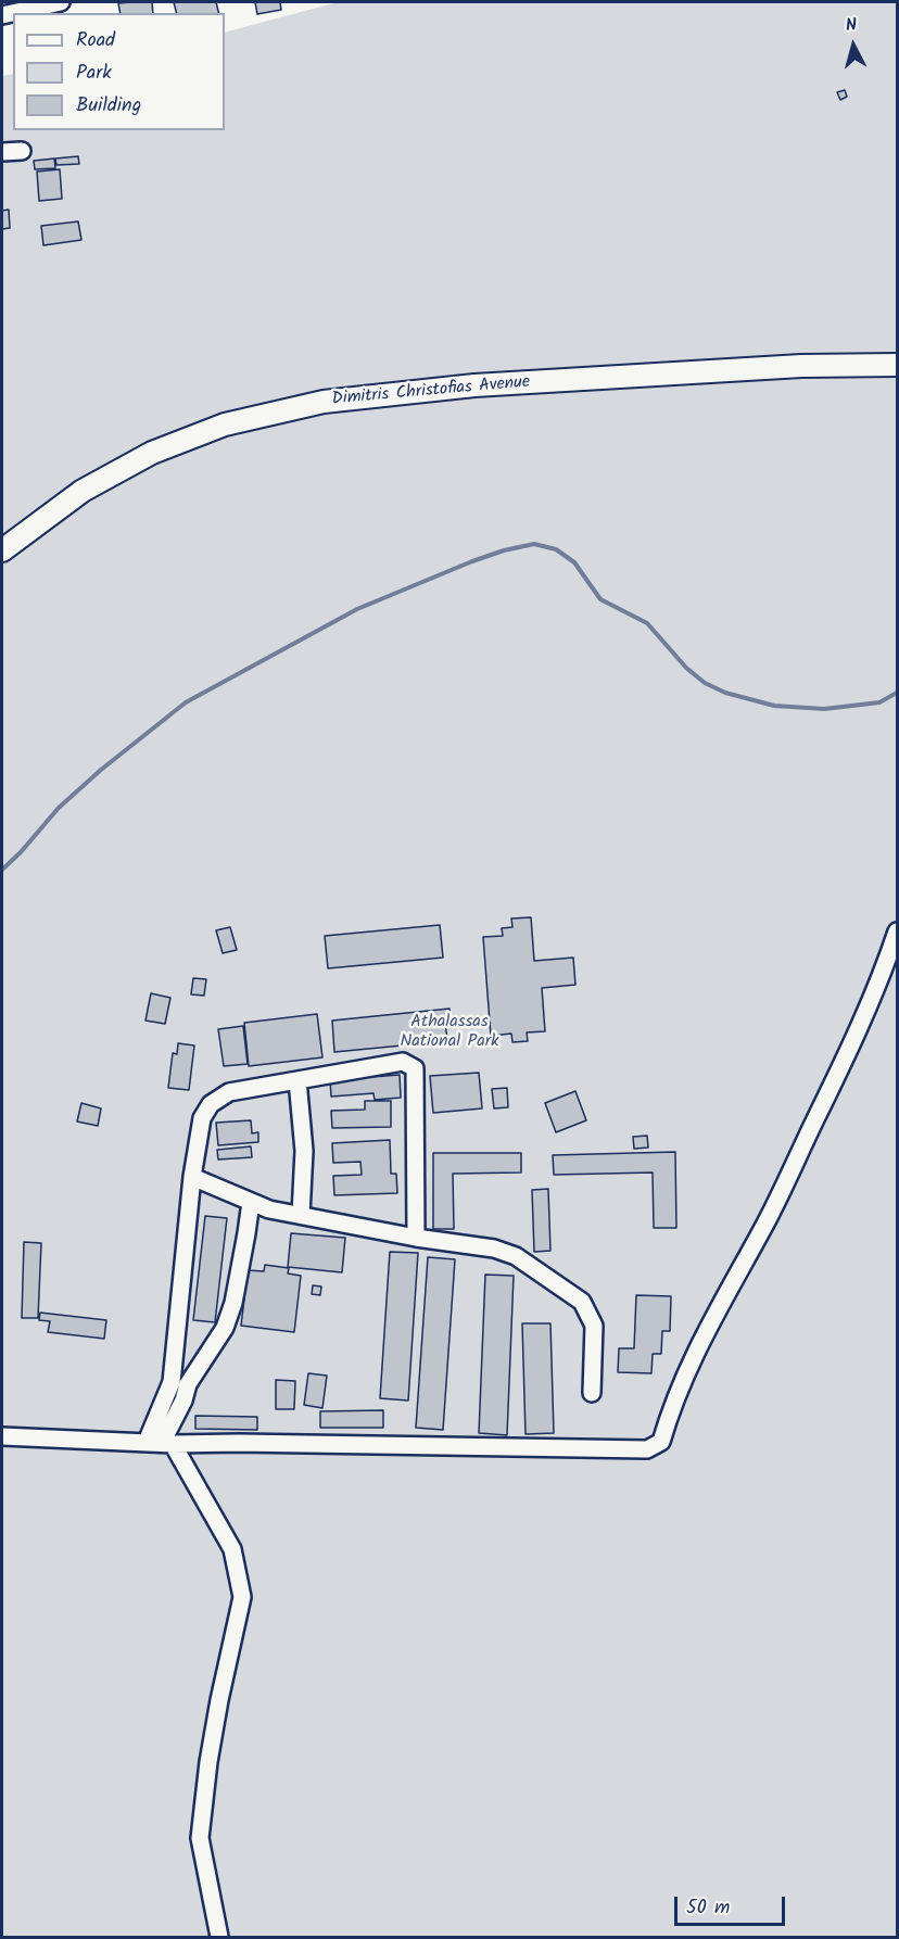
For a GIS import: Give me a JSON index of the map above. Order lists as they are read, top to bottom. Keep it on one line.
{"streets":{"main road":["Dimitris Christofias Avenue"]},"parks":["Athalassas National Park"],"legend":["Road","Park","Building"],"scale_bar":"50 m","north":"top"}
